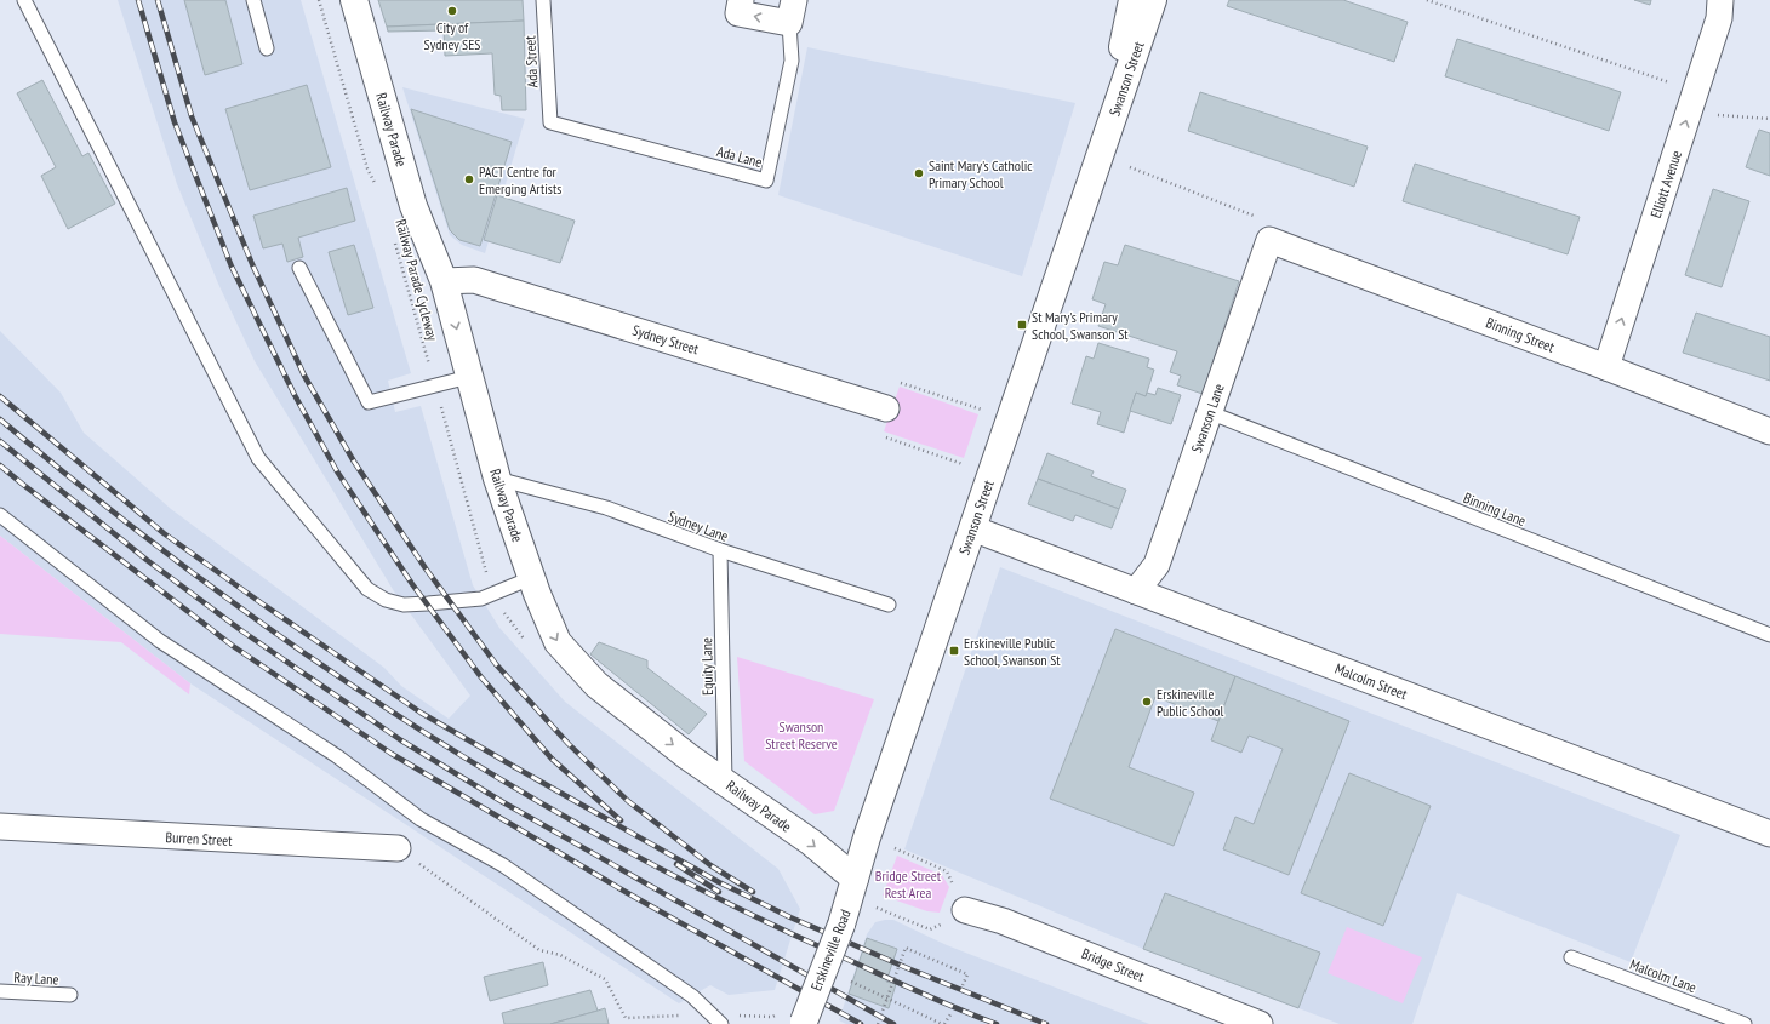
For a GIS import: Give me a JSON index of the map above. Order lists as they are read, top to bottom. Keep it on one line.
{"streets":{"main road":["Swanson Street","Railway Parade","Erskineville Road"],"street":["Elliott Avenue","Binning Street","Sydney Street","Swanson Lane","Malcolm Street","Burren Street","Bridge Street"],"lane":["Ada Street","Ada Lane","Binning Lane","Sydney Lane","Equity Lane","Malcolm Lane","Ray Lane"],"path":["Railway Parade Cycleway"]},"crossings":[["Ada Street","Ada Lane"],["Swanson Street","Railway Parade"],["Swanson Street","Malcolm Street"],["Swanson Street","Erskineville Road"],["Railway Parade","Sydney Street"],["Railway Parade","Sydney Lane"],["Railway Parade","Equity Lane"],["Railway Parade","Erskineville Road"],["Elliott Avenue","Binning Street"],["Binning Street","Swanson Lane"],["Swanson Lane","Binning Lane"],["Swanson Lane","Malcolm Street"],["Sydney Lane","Equity Lane"]],"one_way":["Railway Parade","Elliott Avenue"],"parks":["Swanson Street Reserve","Bridge Street Rest Area"],"places":{"other":["City of Sydney SES","Saint Mary's Catholic Primary School","PACT Centre for Emerging Artists","Erskineville Public School"],"transit":["St Mary's Primary School, Swanson St","Erskineville Public School, Swanson St"]}}
